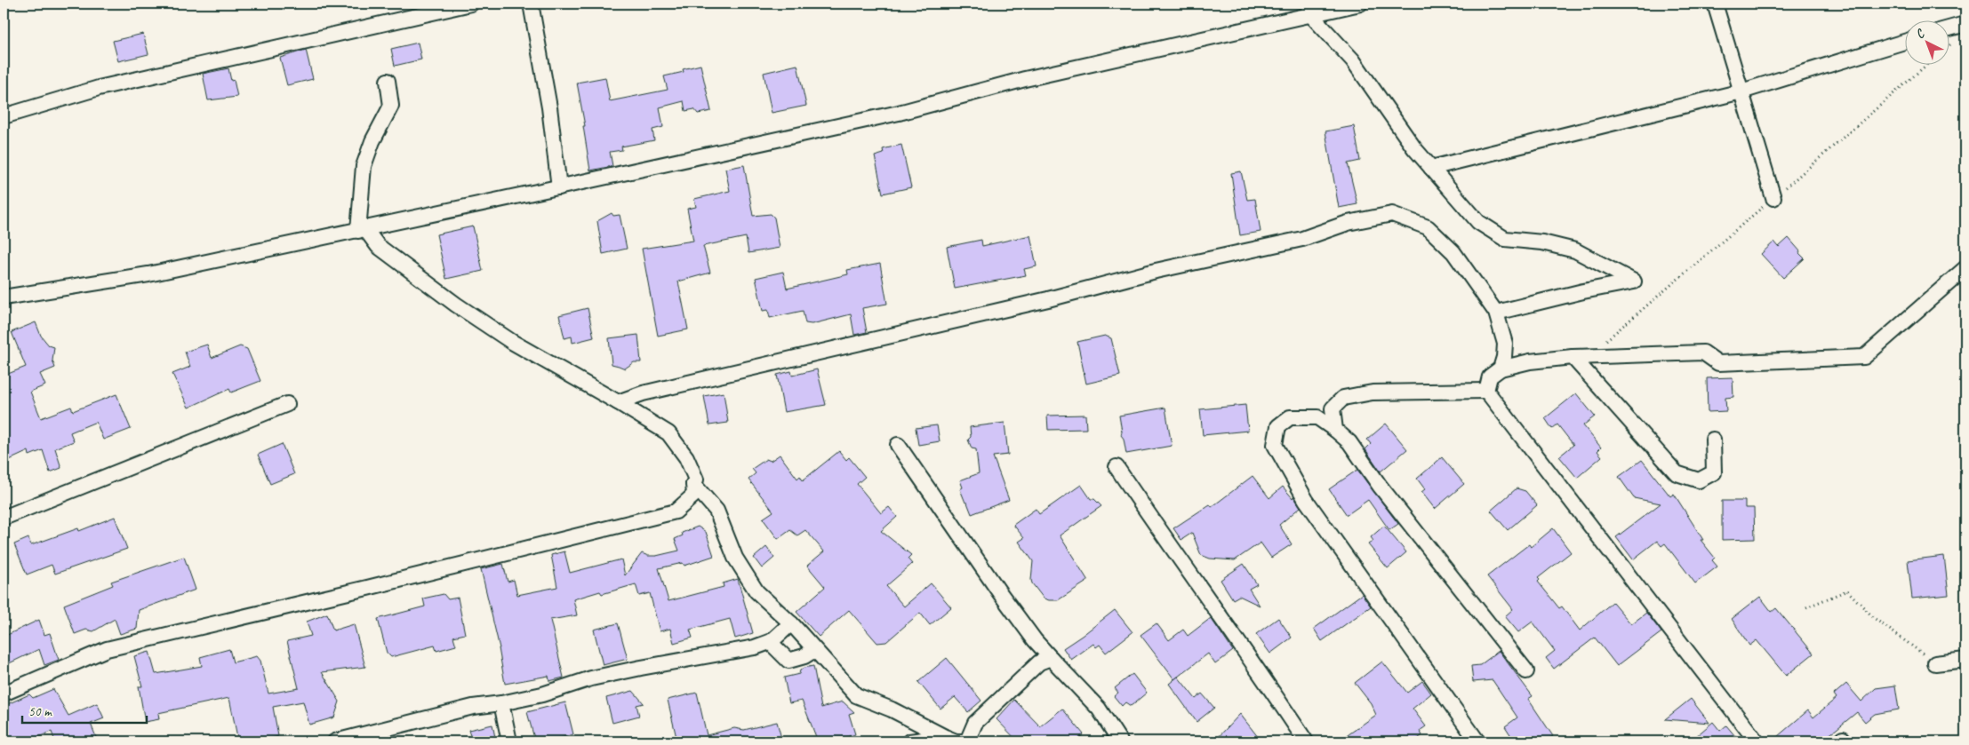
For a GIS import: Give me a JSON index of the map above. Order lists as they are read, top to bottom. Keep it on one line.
{"scale_bar":"50 m","north":"top left"}
